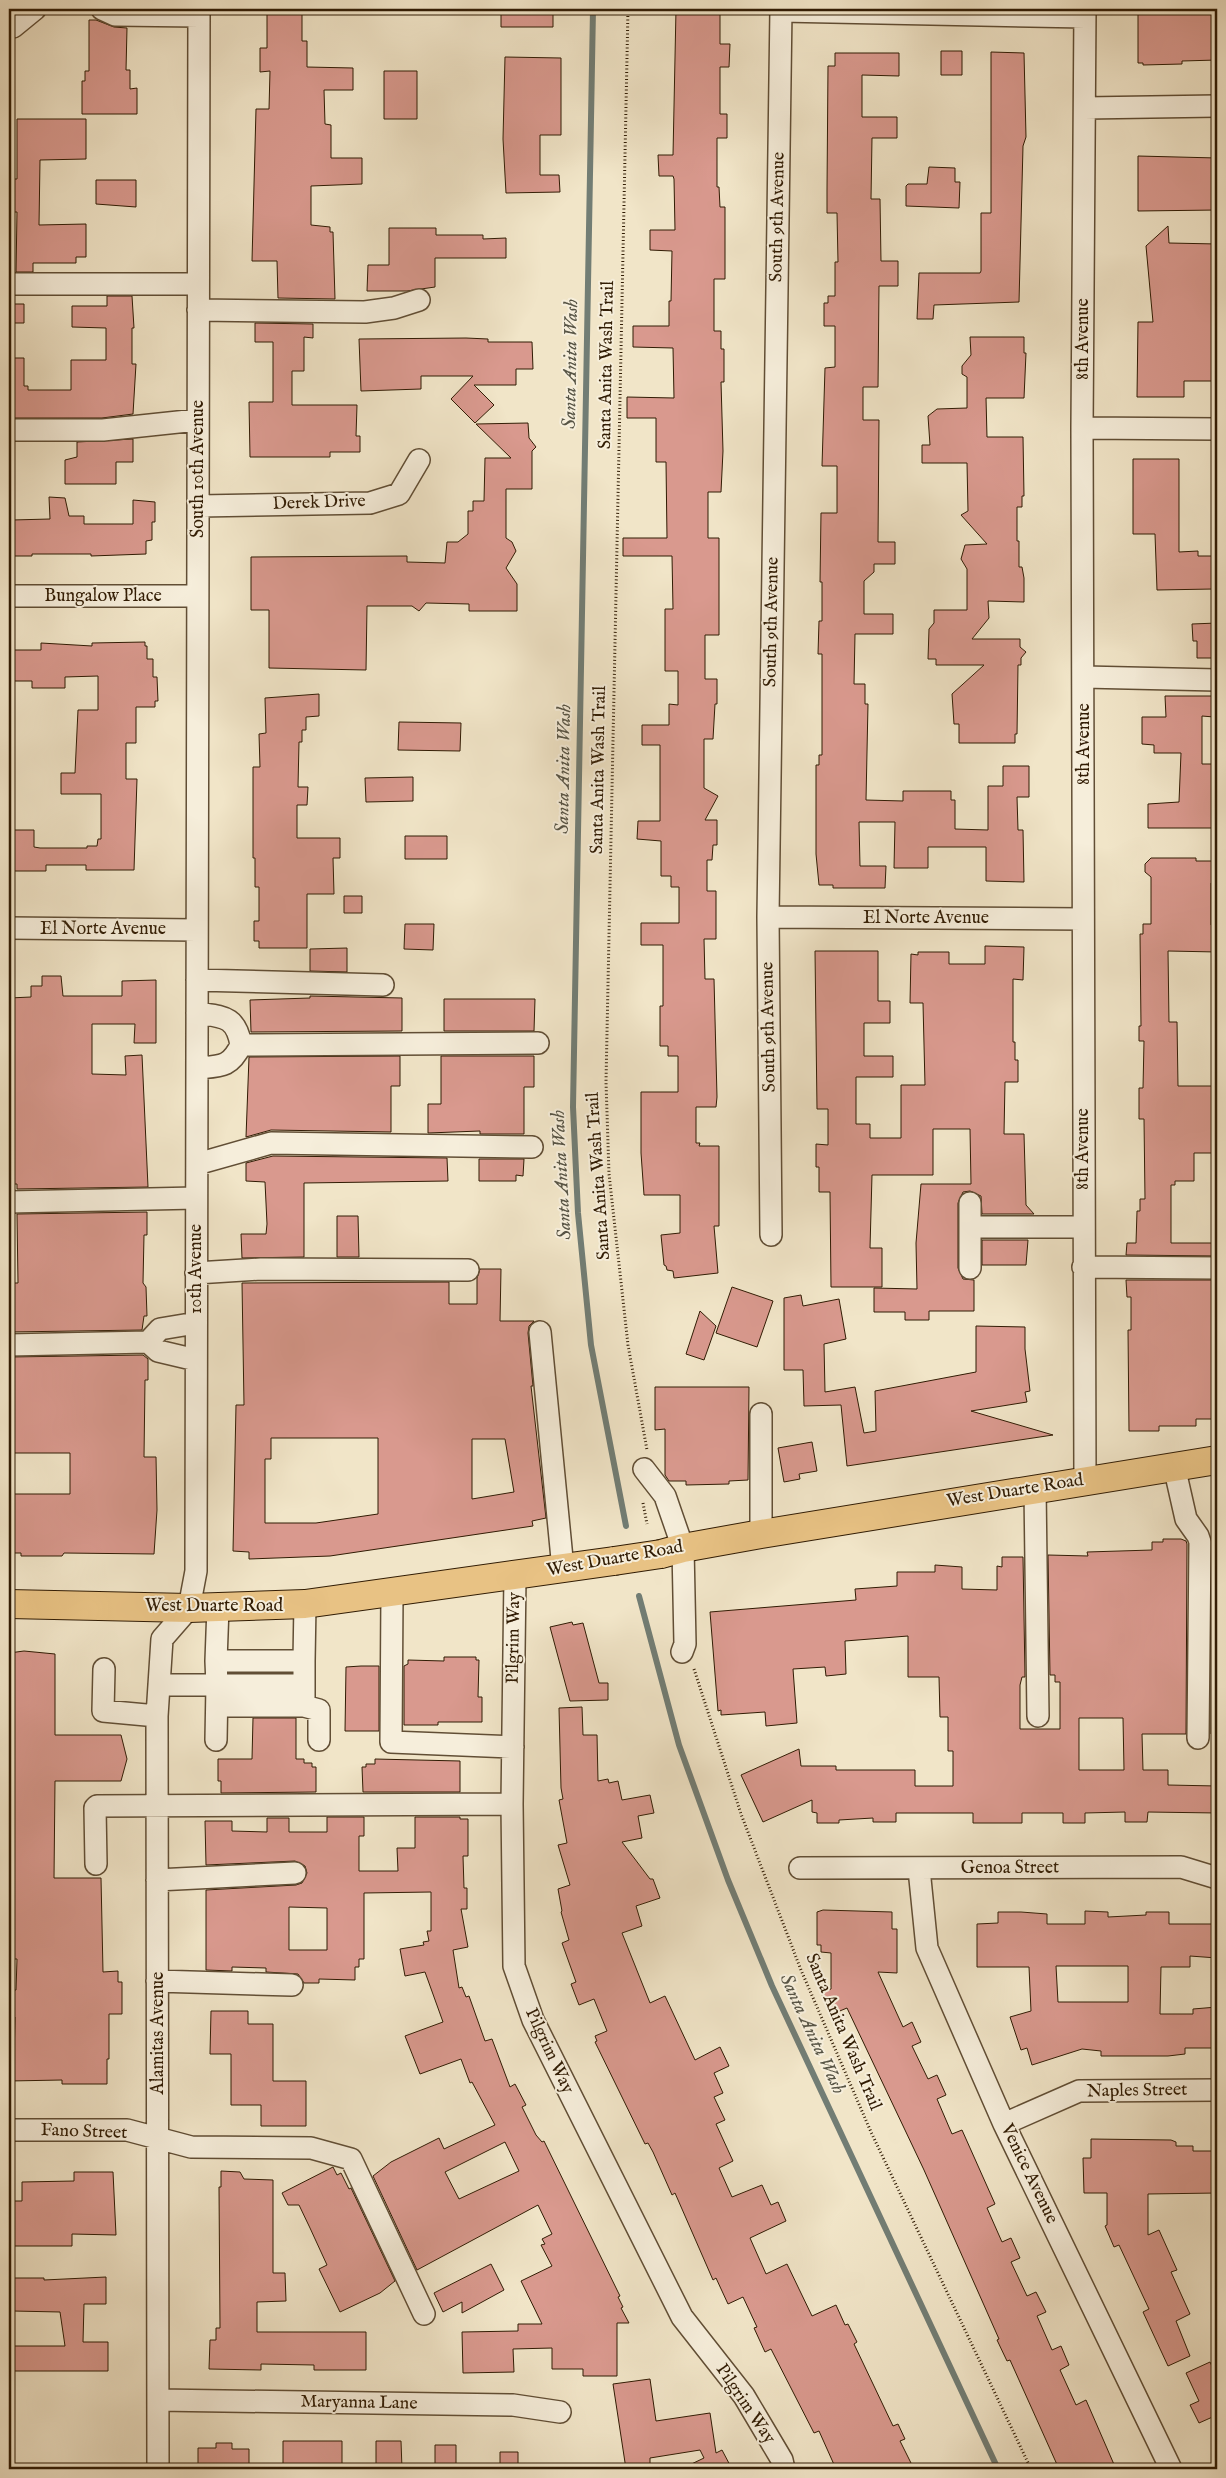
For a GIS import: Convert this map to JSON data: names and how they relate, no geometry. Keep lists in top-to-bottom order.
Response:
{
  "streets": {
    "main road": ["West Duarte Road"],
    "street": [
      "South 9th Avenue",
      "8th Avenue",
      "South 10th Avenue",
      "Derek Drive",
      "Bungalow Place",
      "El Norte Avenue",
      "10th Avenue",
      "Pilgrim Way",
      "Genoa Street",
      "Alamitas Avenue",
      "Naples Street",
      "Fano Street",
      "Venice Avenue",
      "Maryanna Lane"
    ],
    "path": ["Santa Anita Wash Trail"]
  },
  "crossings": [
    ["South 9th Avenue", "El Norte Avenue"],
    ["8th Avenue", "El Norte Avenue"],
    ["8th Avenue", "West Duarte Road"],
    ["South 10th Avenue", "Derek Drive"],
    ["South 10th Avenue", "Bungalow Place"],
    ["South 10th Avenue", "El Norte Avenue"],
    ["South 10th Avenue", "10th Avenue"],
    ["El Norte Avenue", "10th Avenue"],
    ["10th Avenue", "West Duarte Road"],
    ["10th Avenue", "Alamitas Avenue"],
    ["West Duarte Road", "Pilgrim Way"],
    ["West Duarte Road", "Alamitas Avenue"],
    ["Genoa Street", "Venice Avenue"],
    ["Alamitas Avenue", "Fano Street"],
    ["Alamitas Avenue", "Maryanna Lane"],
    ["Naples Street", "Venice Avenue"]
  ],
  "water": ["Santa Anita Wash"]
}
